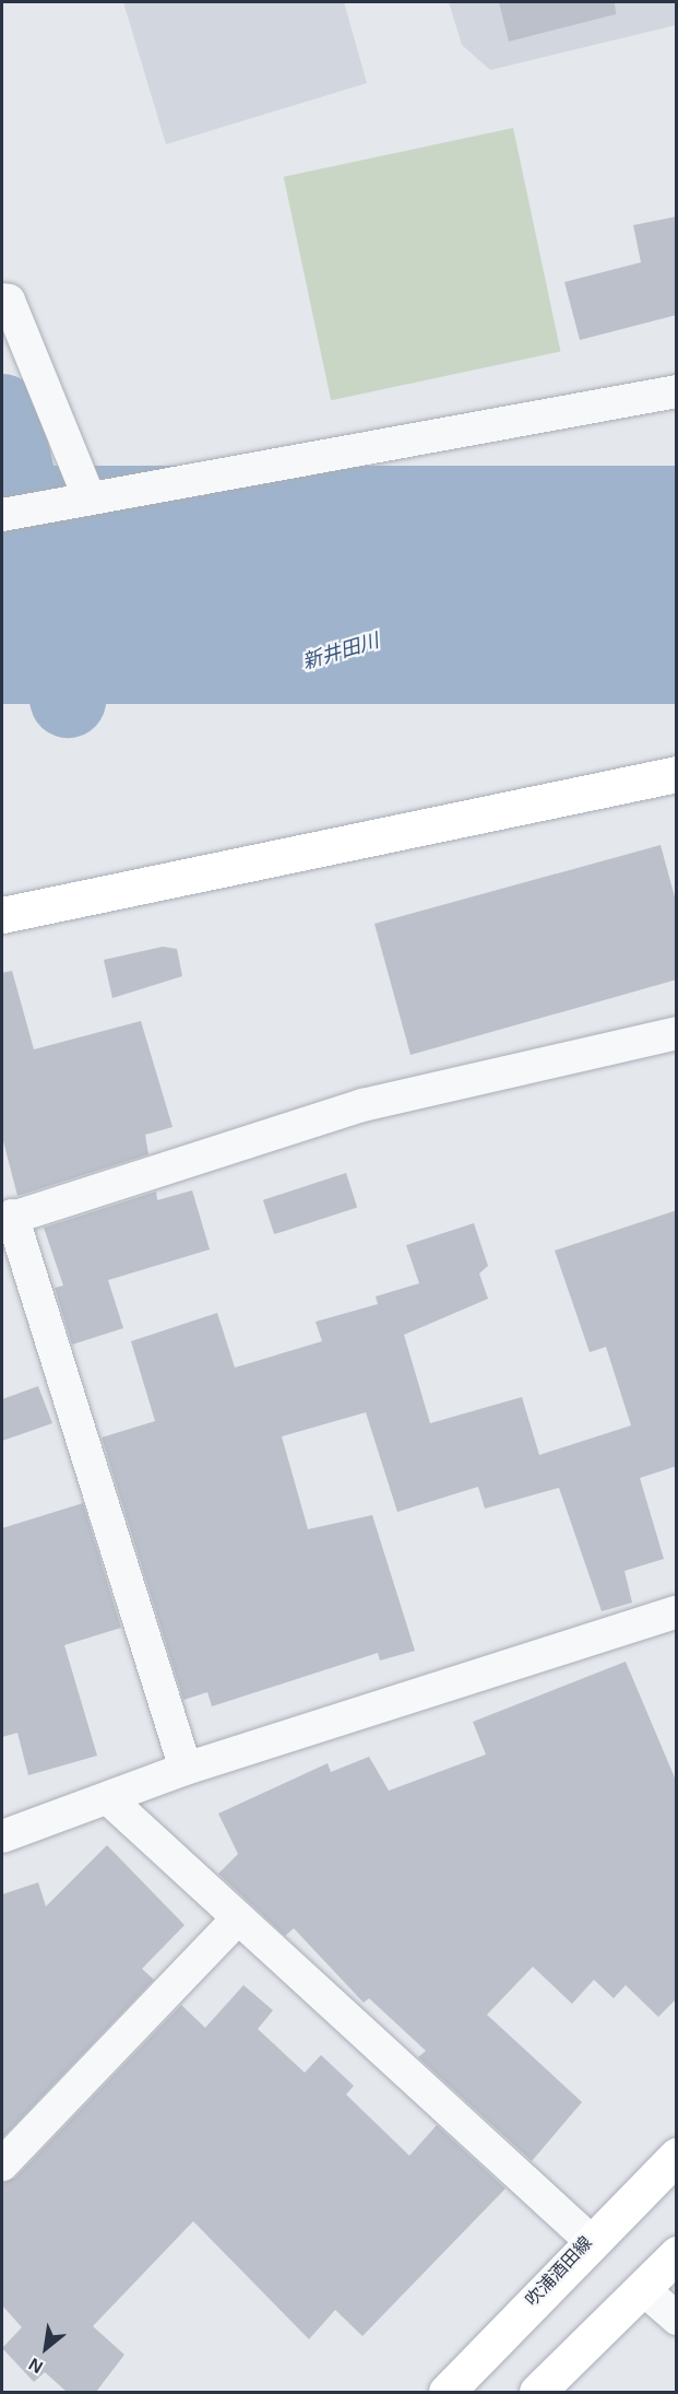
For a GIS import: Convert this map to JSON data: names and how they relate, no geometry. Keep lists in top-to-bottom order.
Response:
{
  "streets": {
    "street": ["吹浦酒田線"]
  },
  "water": ["新井田川"],
  "north": "bottom left"
}
